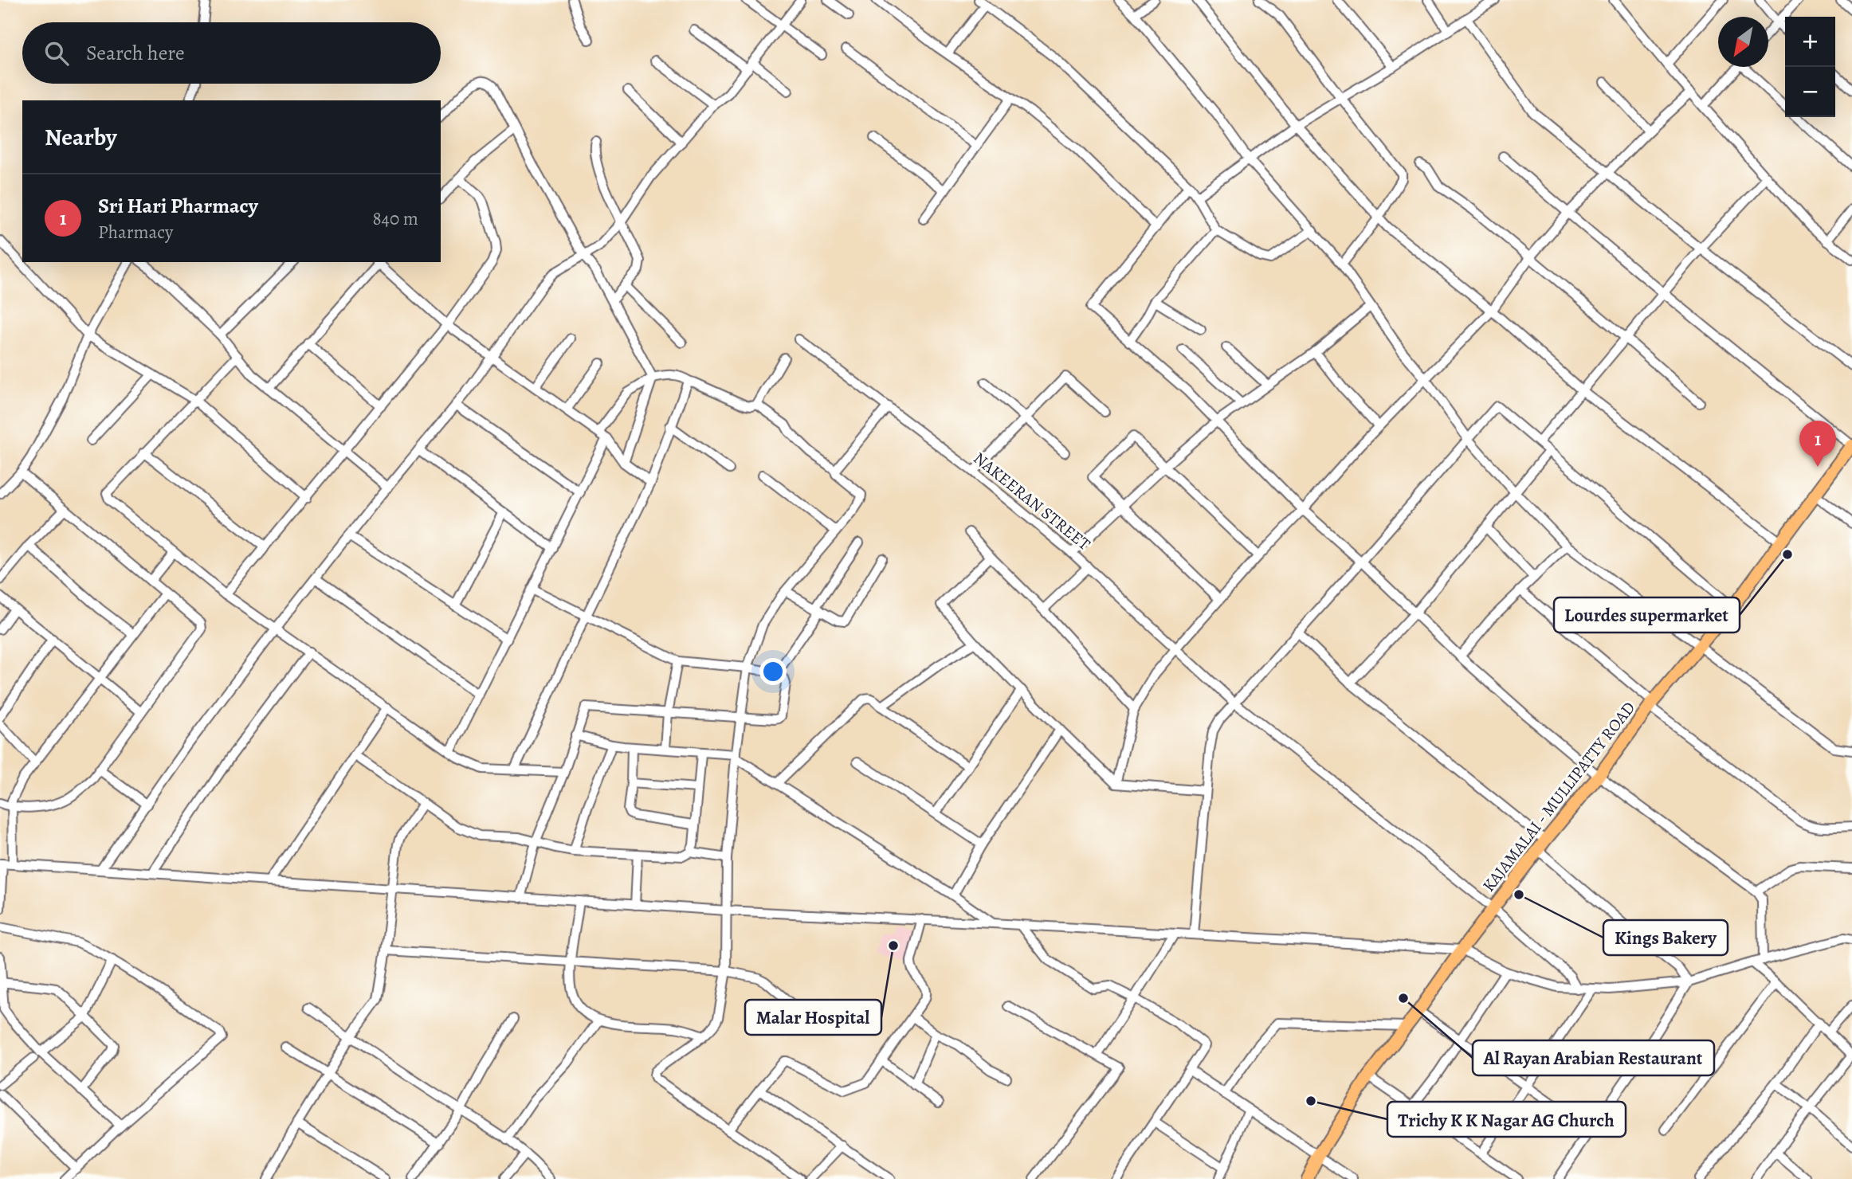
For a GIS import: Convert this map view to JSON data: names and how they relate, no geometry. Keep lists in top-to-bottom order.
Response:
{
  "streets": {
    "main road": ["KAJAMALAI - MULLIPATTY ROAD"],
    "street": ["NAKEERAN STREET"]
  },
  "crossings": [
    ["NAKEERAN STREET", "KAJAMALAI - MULLIPATTY ROAD"]
  ],
  "places": [
    "Lourdes supermarket",
    "Kings Bakery",
    "Malar Hospital",
    "Al Rayan Arabian Restaurant",
    "Trichy K K Nagar AG Church"
  ],
  "north": "bottom left",
  "page": {
    "map_buttons": ["+", "−"],
    "search": "Search here",
    "heading": "Nearby",
    "list": [
      {
        "mark": "1",
        "name": "Sri Hari Pharmacy",
        "note": "Pharmacy",
        "value": "840 m"
      }
    ],
    "pins": "1"
  }
}
